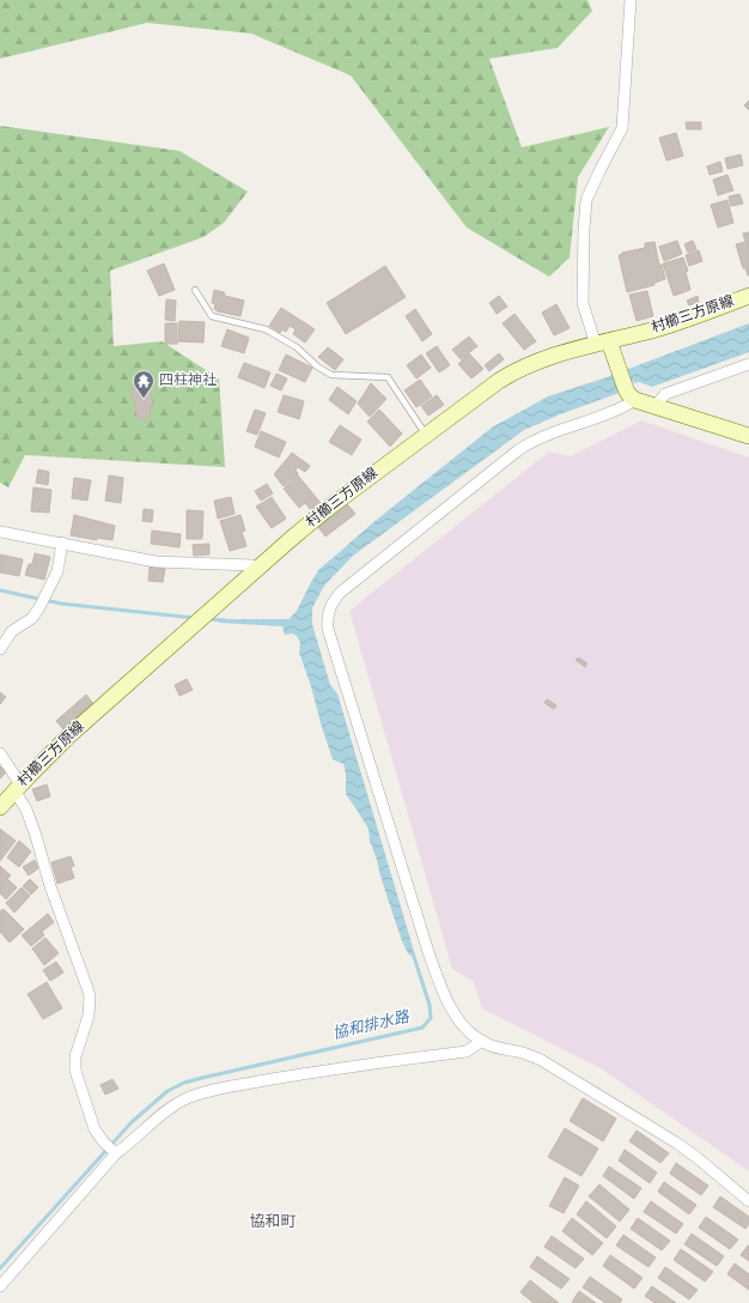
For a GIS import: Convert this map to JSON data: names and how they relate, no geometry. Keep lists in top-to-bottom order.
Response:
{
  "streets": {
    "main road": ["村櫛三方原線"]
  },
  "districts": ["協和町"],
  "water": ["協和排水路"],
  "places": {
    "temple": ["四柱神社"]
  }
}
